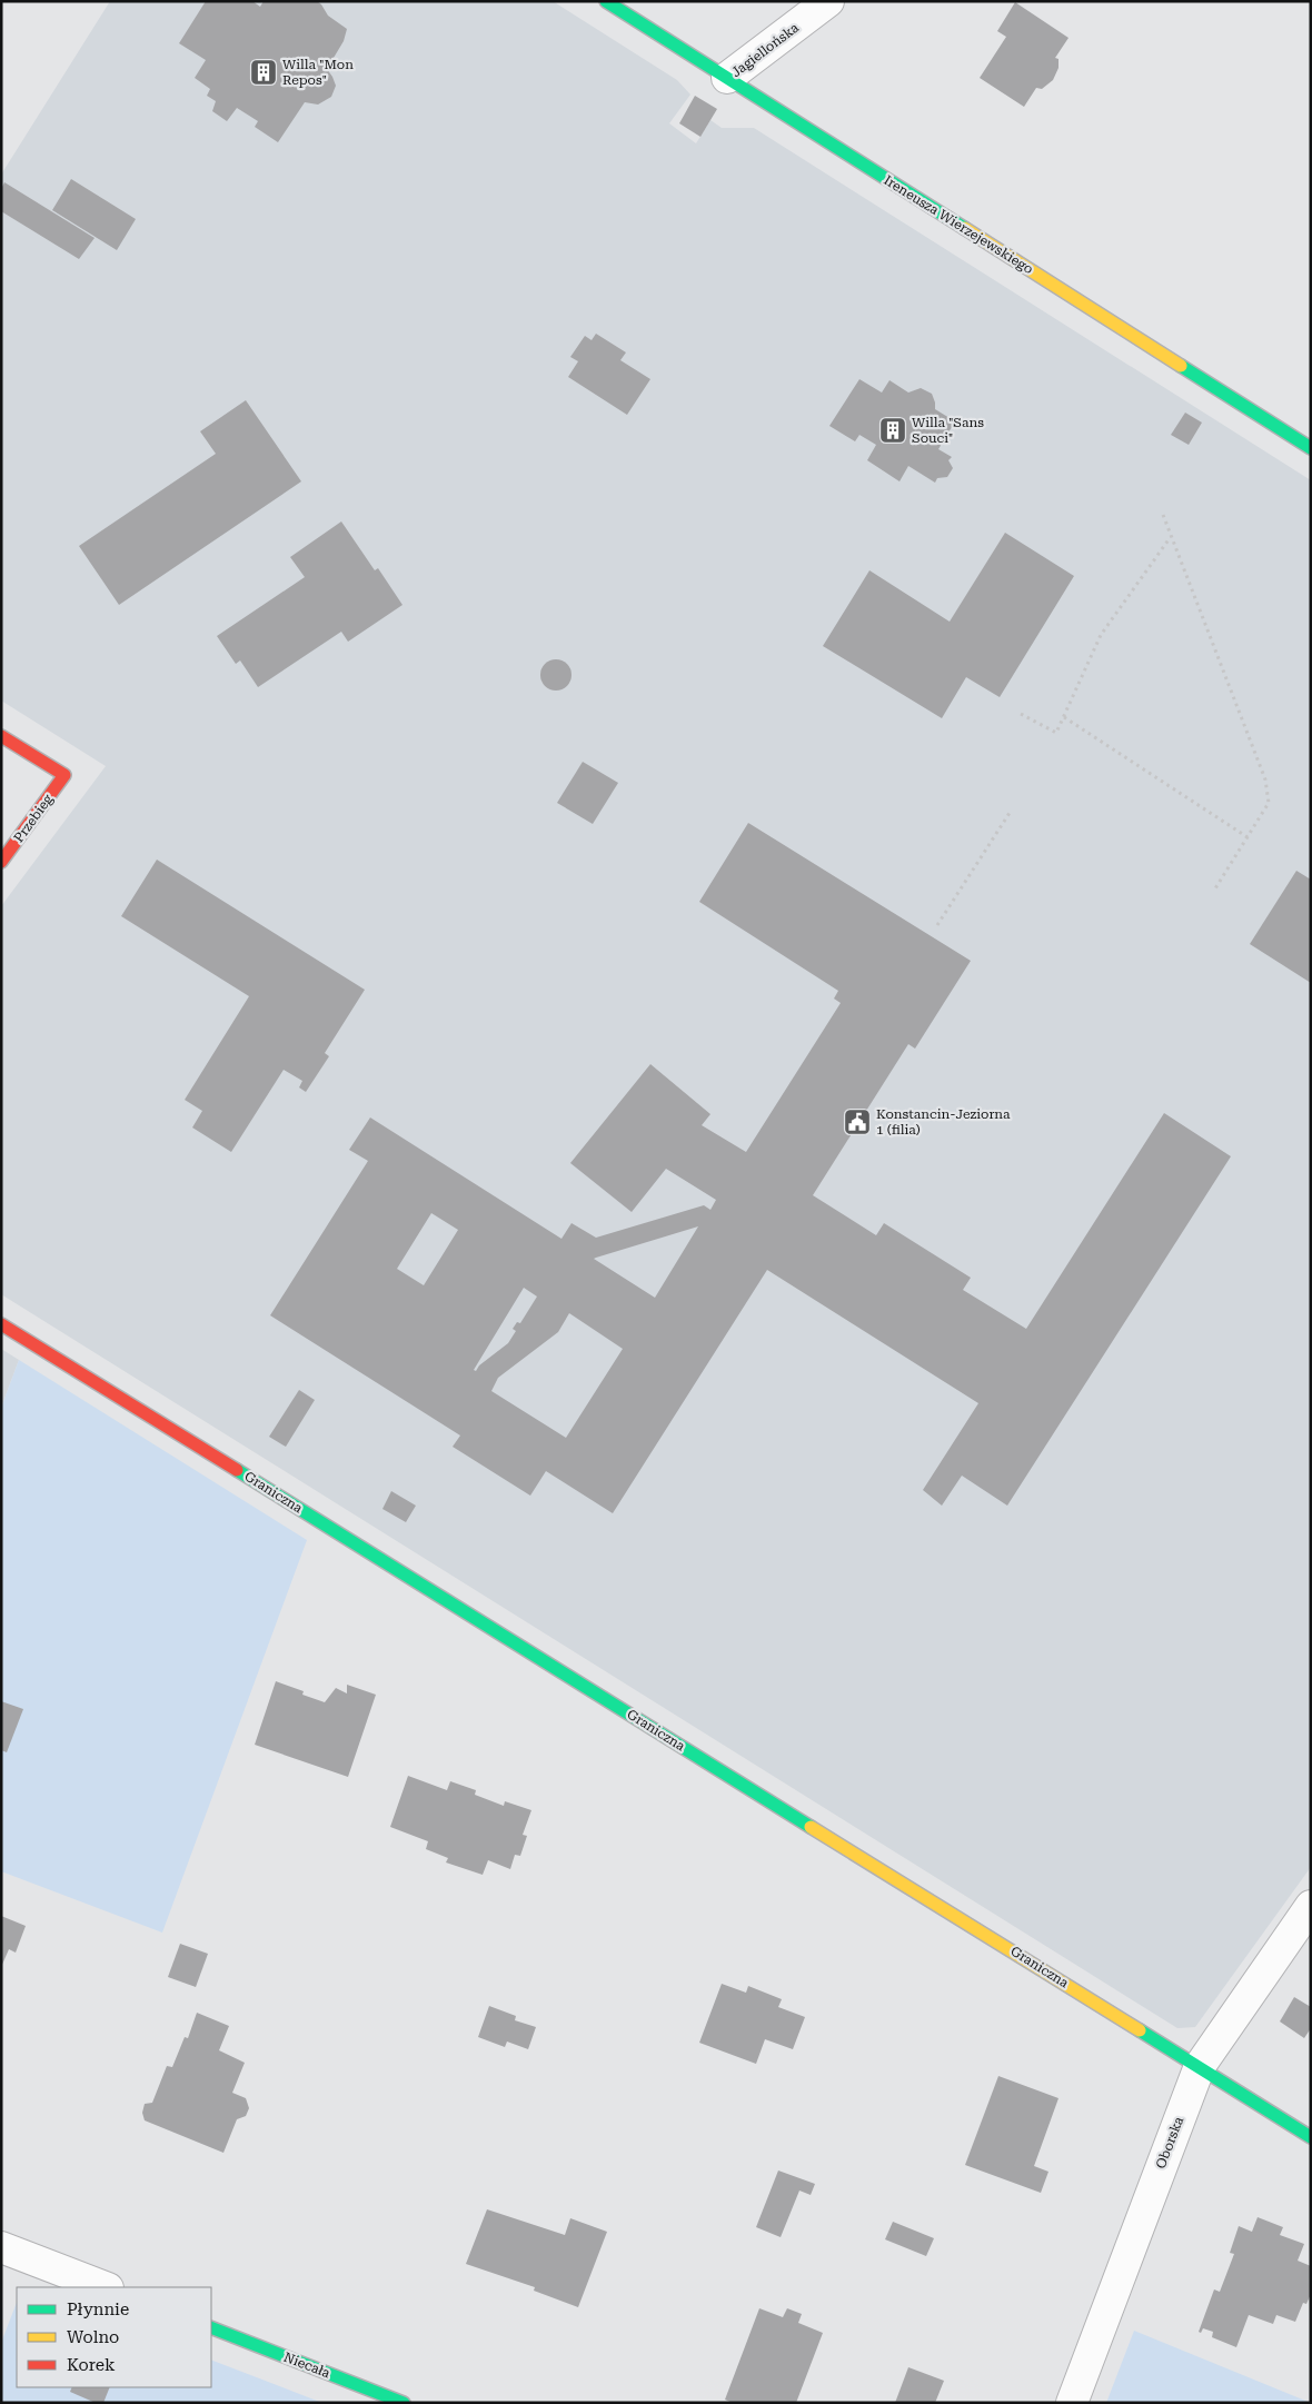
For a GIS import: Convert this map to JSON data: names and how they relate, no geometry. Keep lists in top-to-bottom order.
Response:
{
  "streets": {
    "street": [
      "Jagiellońska",
      "Ireneusza Wierzejewskiego",
      "Przebieg",
      "Graniczna",
      "Oborska",
      "Niecała"
    ]
  },
  "crossings": [
    ["Jagiellońska", "Ireneusza Wierzejewskiego"],
    ["Graniczna", "Oborska"]
  ],
  "places": {
    "building": ["Willa \"Mon Repos\"", "Willa \"Sans Souci\""],
    "public building": ["Konstancin-Jeziorna 1 (filia)"]
  },
  "legend": ["Płynnie", "Wolno", "Korek"]
}
